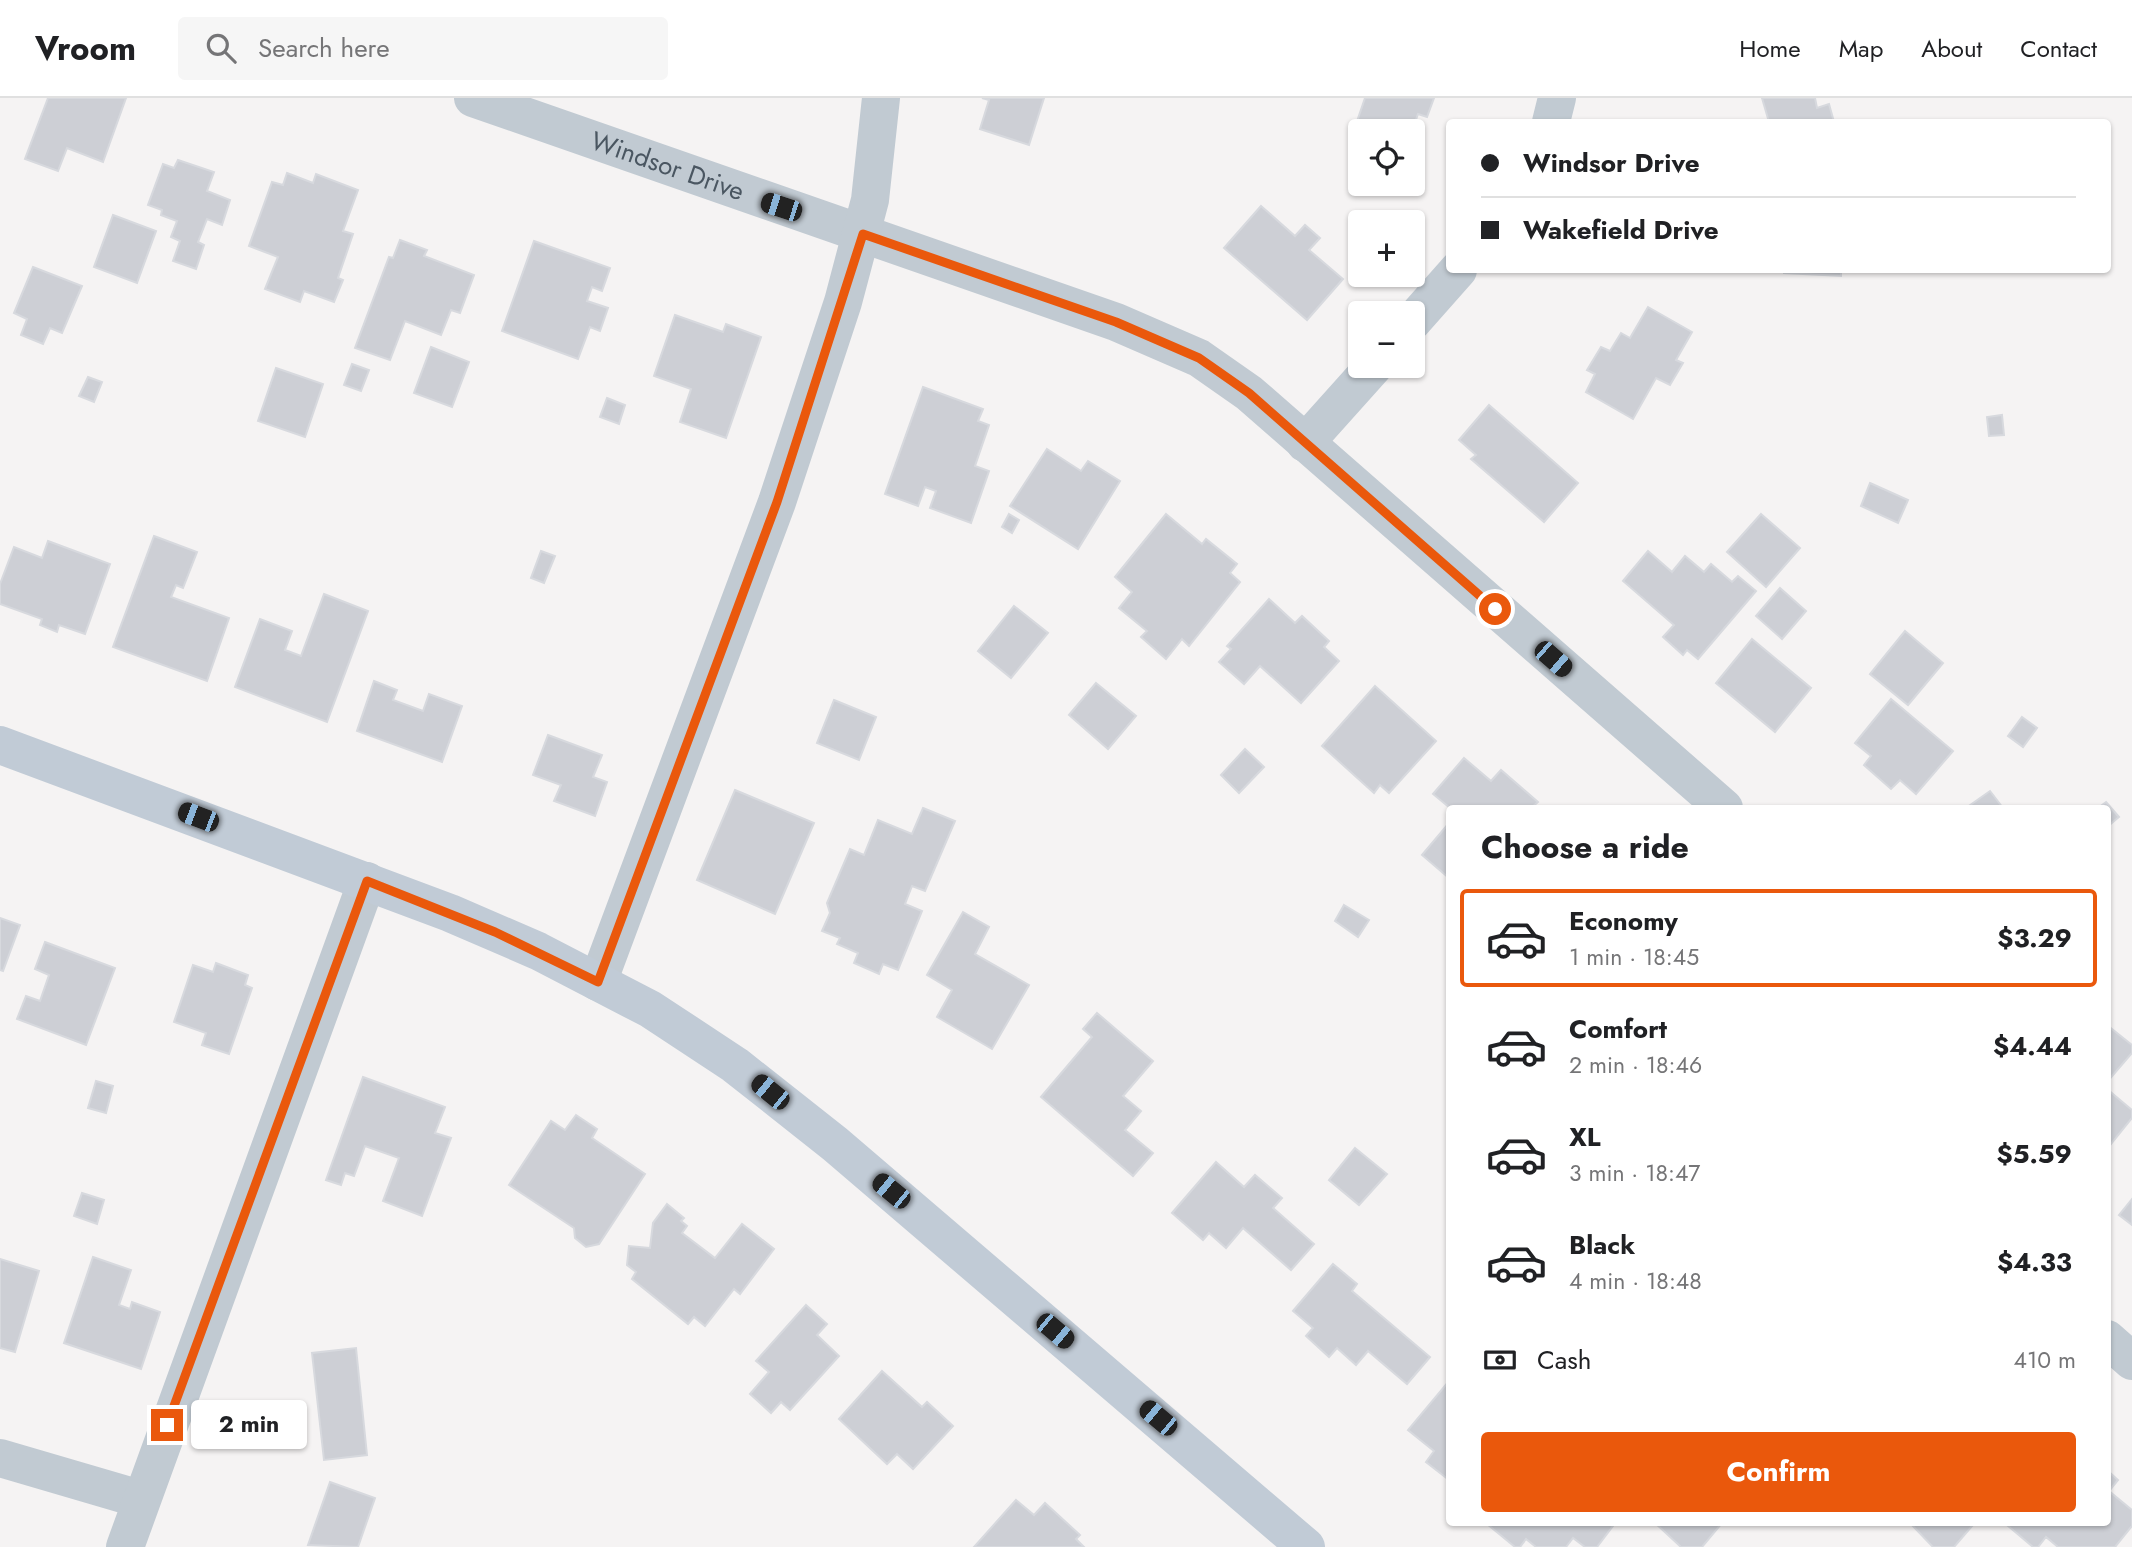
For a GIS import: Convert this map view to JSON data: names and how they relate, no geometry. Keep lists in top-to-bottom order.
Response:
{
  "streets": {
    "street": ["Windsor Drive"]
  },
  "page": {
    "header": "Vroom",
    "search": "Search here",
    "nav": [
      "Home",
      "Map",
      "About",
      "Contact"
    ],
    "map_buttons": ["+", "−"],
    "banner": ["Windsor Drive", "Wakefield Drive"],
    "heading": "Choose a ride",
    "list": [
      {
        "name": "Economy",
        "note": "1 min · 18:45",
        "value": "$3.29"
      },
      {
        "name": "Comfort",
        "note": "2 min · 18:46",
        "value": "$4.44"
      },
      {
        "name": "XL",
        "note": "3 min · 18:47",
        "value": "$5.59"
      },
      {
        "name": "Black",
        "note": "4 min · 18:48",
        "value": "$4.33"
      }
    ],
    "pay": ["Cash", "410 m"],
    "bubble": "2 min",
    "buttons": "Confirm"
  }
}
